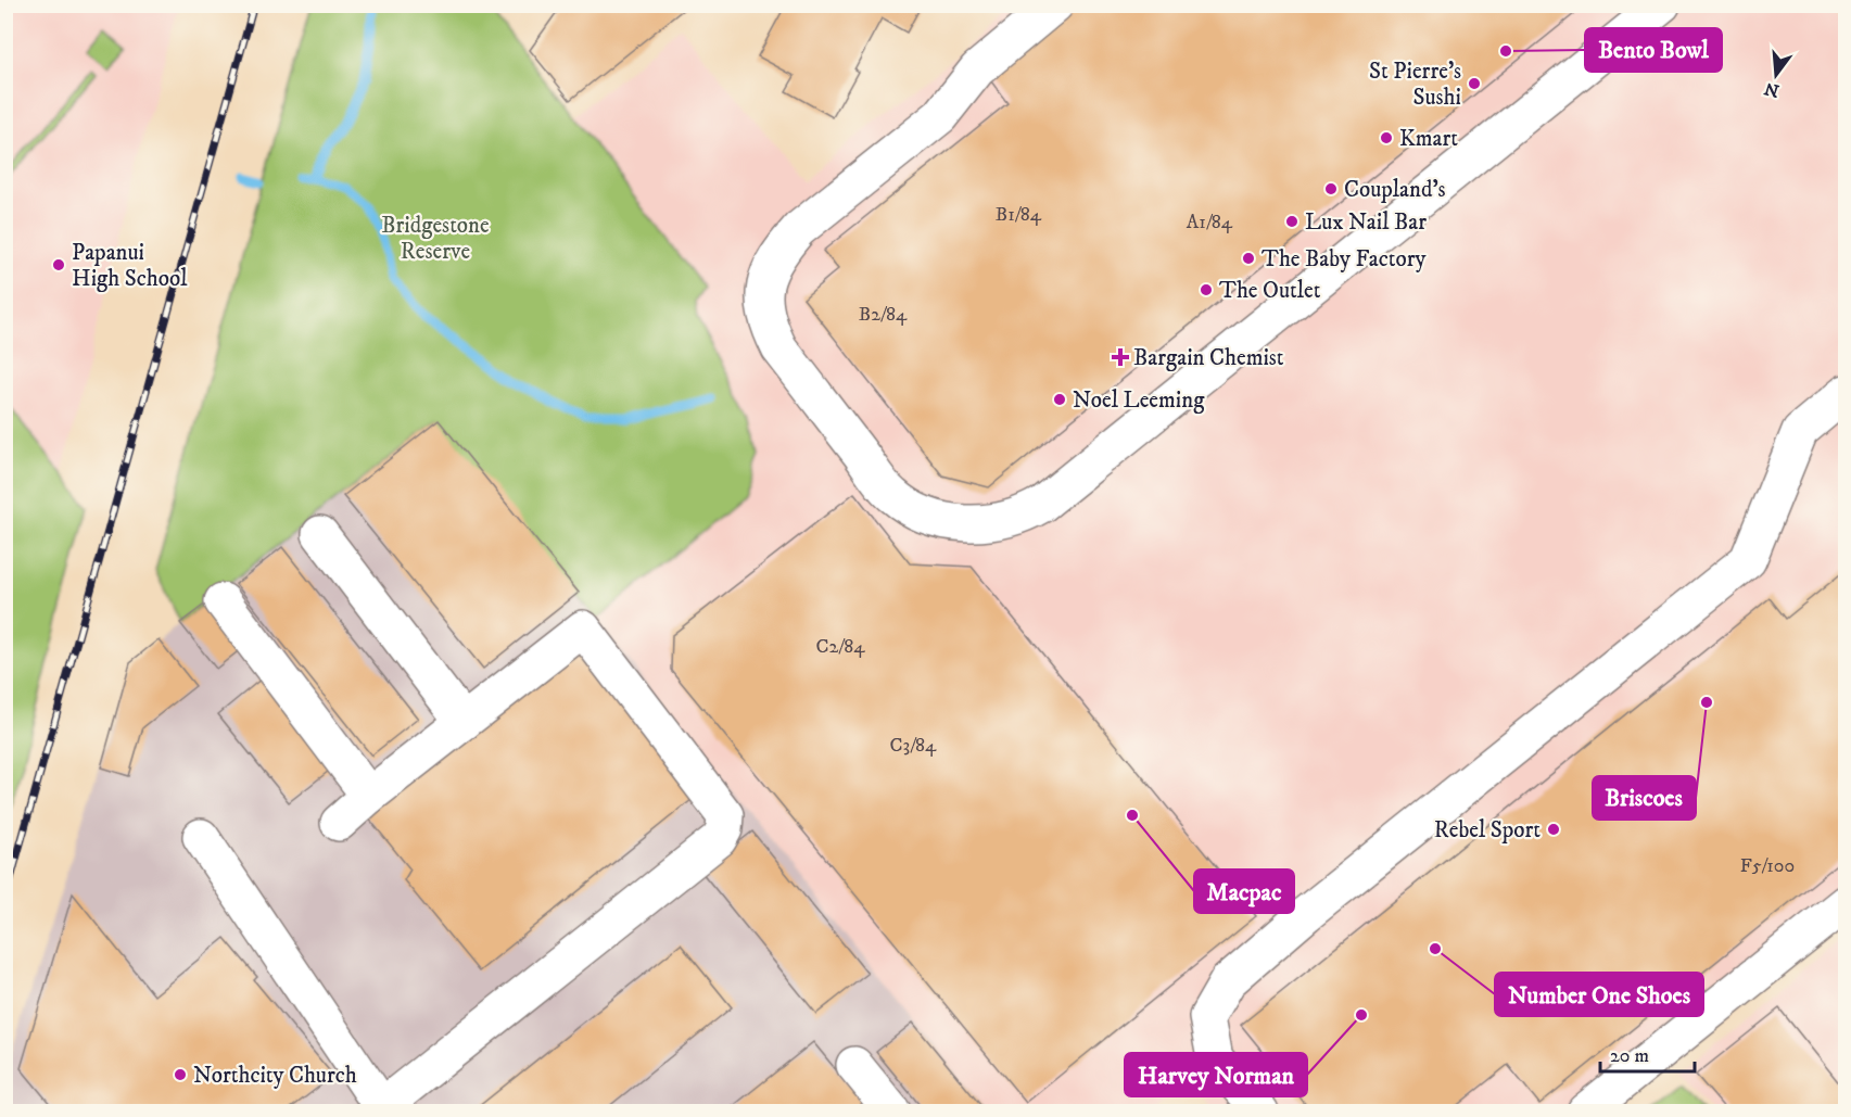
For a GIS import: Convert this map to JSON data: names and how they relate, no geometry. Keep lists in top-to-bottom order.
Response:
{
  "parks": ["Bridgestone Reserve"],
  "places": {
    "other": [
      "Bento Bowl",
      "St Pierre's Sushi",
      "Kmart",
      "Coupland's",
      "Lux Nail Bar",
      "The Baby Factory",
      "Papanui High School",
      "The Outlet",
      "Noel Leeming",
      "Briscoes",
      "Macpac",
      "Rebel Sport",
      "Number One Shoes",
      "Harvey Norman",
      "Northcity Church"
    ],
    "health": ["Bargain Chemist"]
  },
  "house_numbers": [
    "B1/84",
    "A1/84",
    "B2/84",
    "C2/84",
    "C3/84",
    "F5/100"
  ],
  "scale_bar": "20 m",
  "north": "bottom"
}
